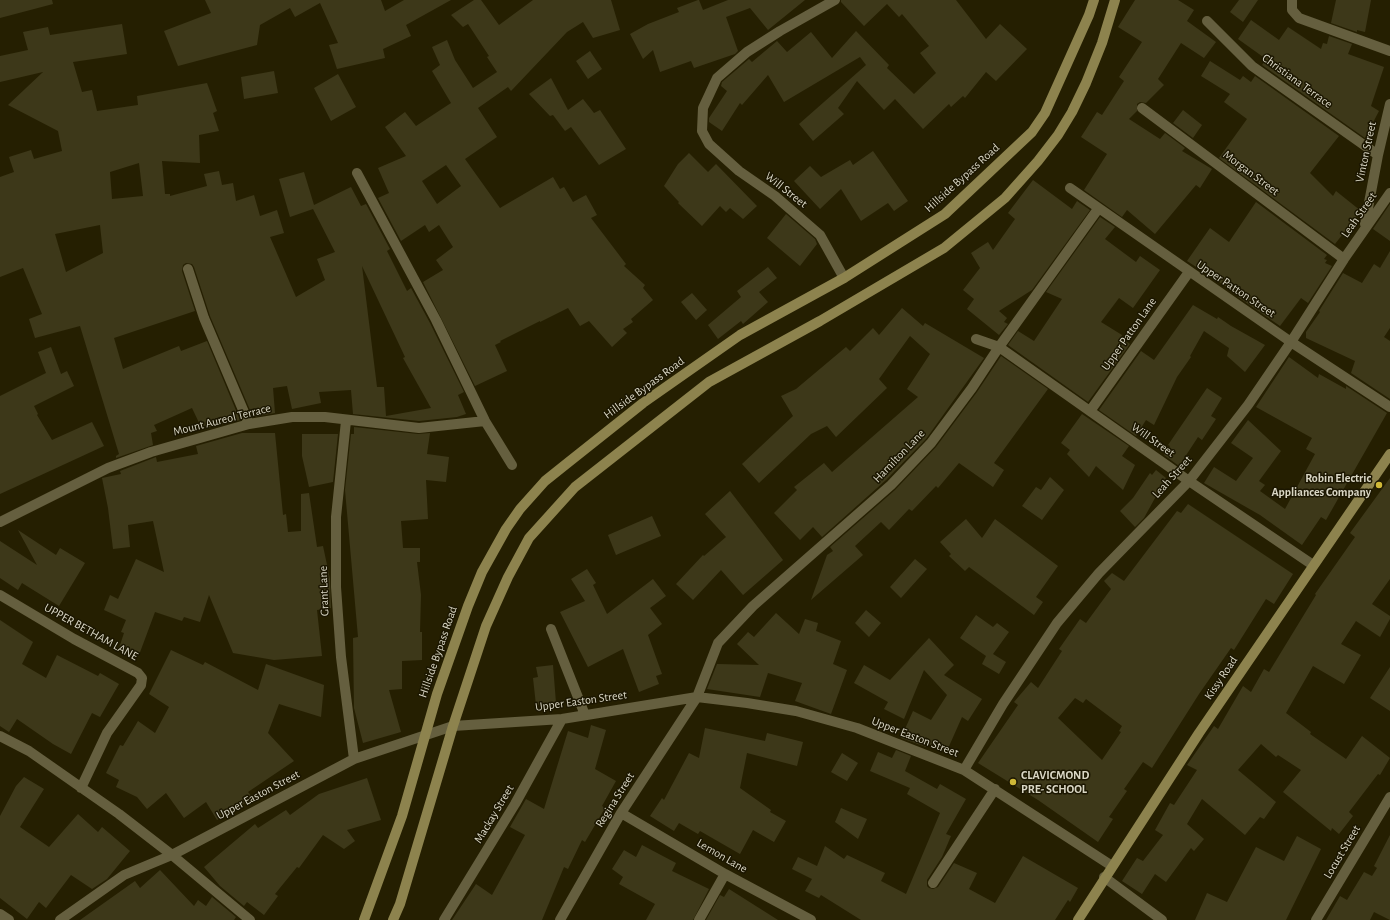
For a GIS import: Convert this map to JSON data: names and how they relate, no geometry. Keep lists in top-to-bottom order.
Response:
{
  "streets": {
    "street": [
      "Christiana Terrace",
      "Vinton Street",
      "Morgan Street",
      "Hillside Bypass Road",
      "Will Street",
      "Leah Street",
      "Upper Patton Street",
      "Upper Patton Lane",
      "Mount Aureol Terrace",
      "Hamilton Lane",
      "Grant Lane",
      "UPPER BETHAM LANE",
      "Kissy Road",
      "Upper Easton Street",
      "Regina Street",
      "Mackay Street",
      "Locust Street",
      "Lemon Lane"
    ]
  },
  "crossings": [
    ["Christiana Terrace", "Vinton Street"],
    ["Vinton Street", "Leah Street"],
    ["Morgan Street", "Leah Street"],
    ["Hillside Bypass Road", "Will Street"],
    ["Hillside Bypass Road", "Upper Easton Street"],
    ["Will Street", "Leah Street"],
    ["Will Street", "Upper Patton Lane"],
    ["Will Street", "Hamilton Lane"],
    ["Will Street", "Kissy Road"],
    ["Leah Street", "Upper Patton Street"],
    ["Leah Street", "Upper Easton Street"],
    ["Upper Patton Street", "Upper Patton Lane"],
    ["Upper Patton Street", "Hamilton Lane"],
    ["Mount Aureol Terrace", "Grant Lane"],
    ["Hamilton Lane", "Upper Easton Street"],
    ["Hamilton Lane", "Regina Street"],
    ["Grant Lane", "Upper Easton Street"],
    ["Kissy Road", "Upper Easton Street"],
    ["Upper Easton Street", "Regina Street"],
    ["Upper Easton Street", "Mackay Street"],
    ["Regina Street", "Lemon Lane"]
  ],
  "places": ["Robin Electric Appliances Company", "CLAVICMOND PRE- SCHOOL"]
}
